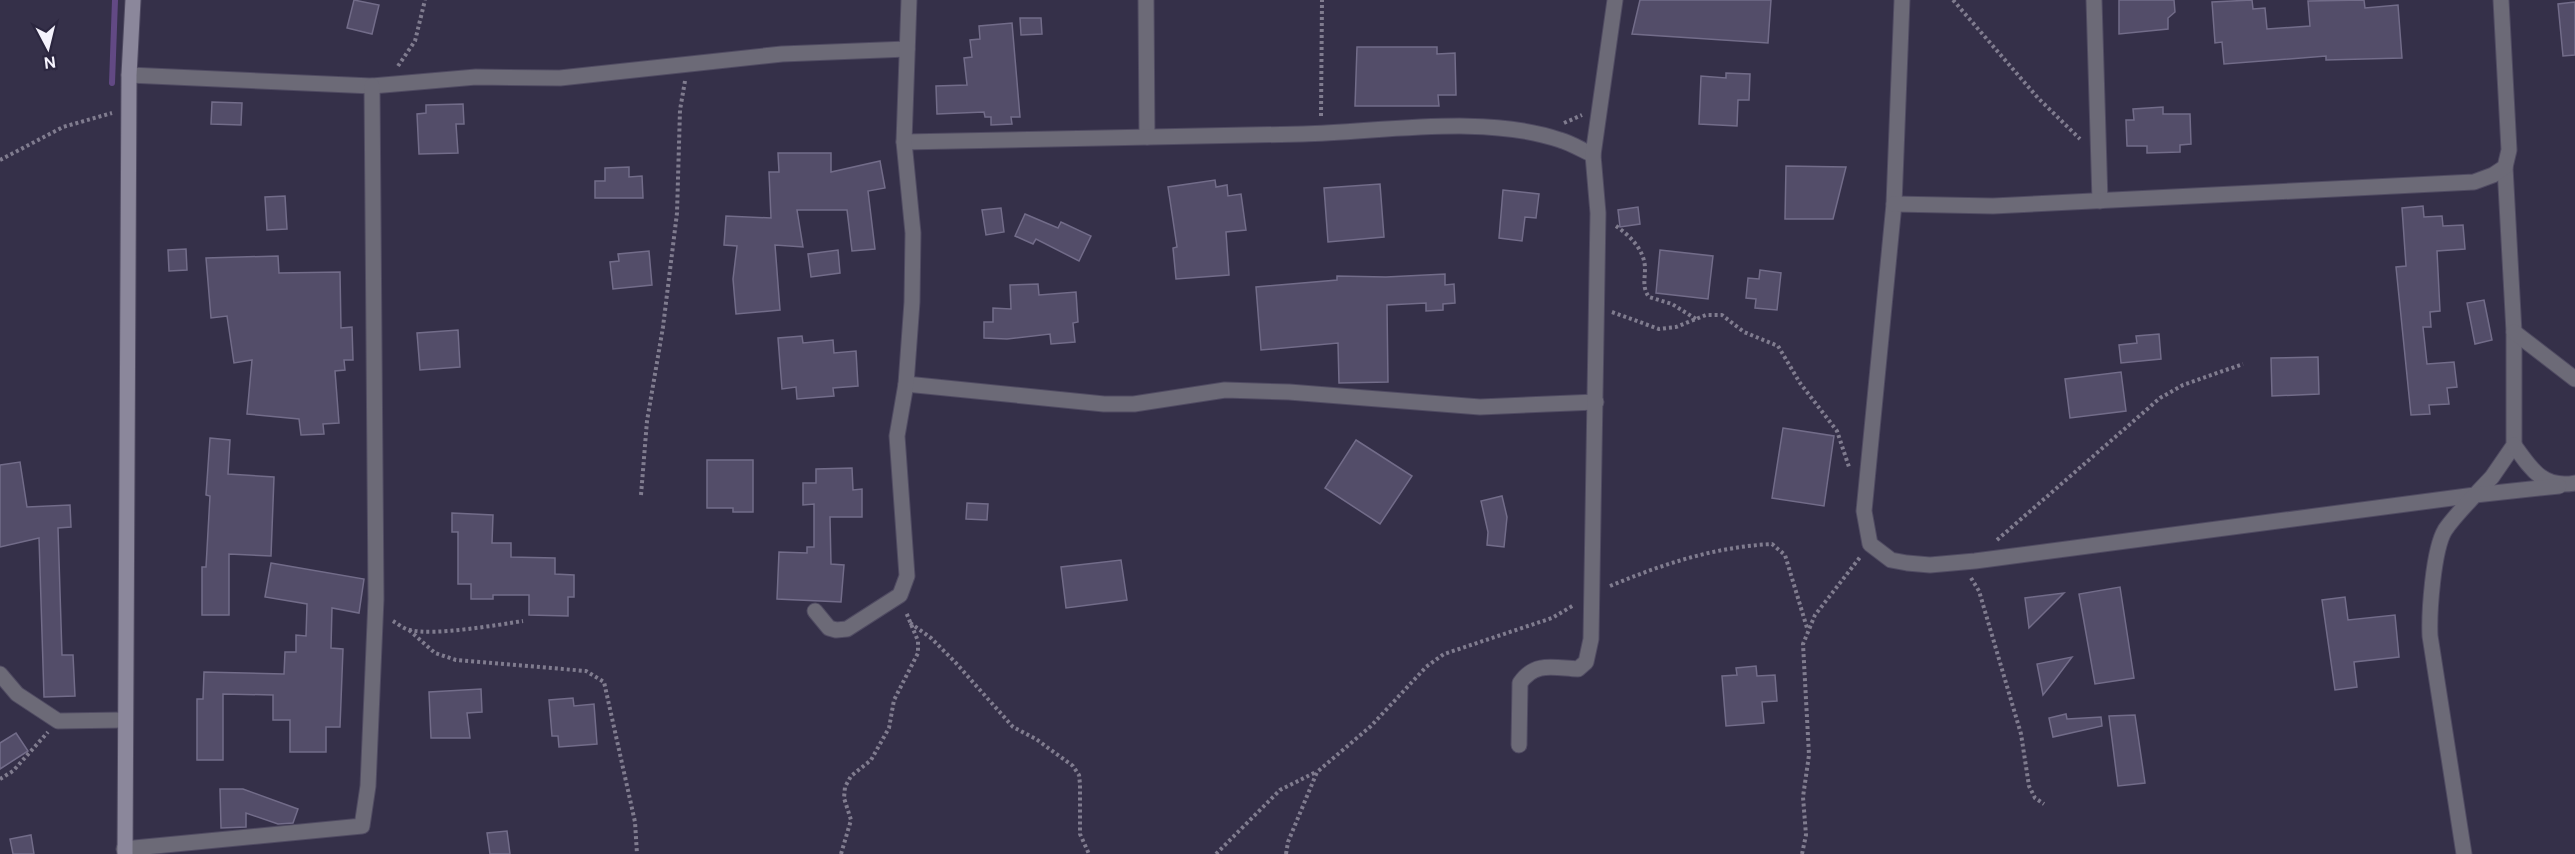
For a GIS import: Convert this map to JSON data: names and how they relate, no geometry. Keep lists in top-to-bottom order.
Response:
{
  "north": "bottom"
}
